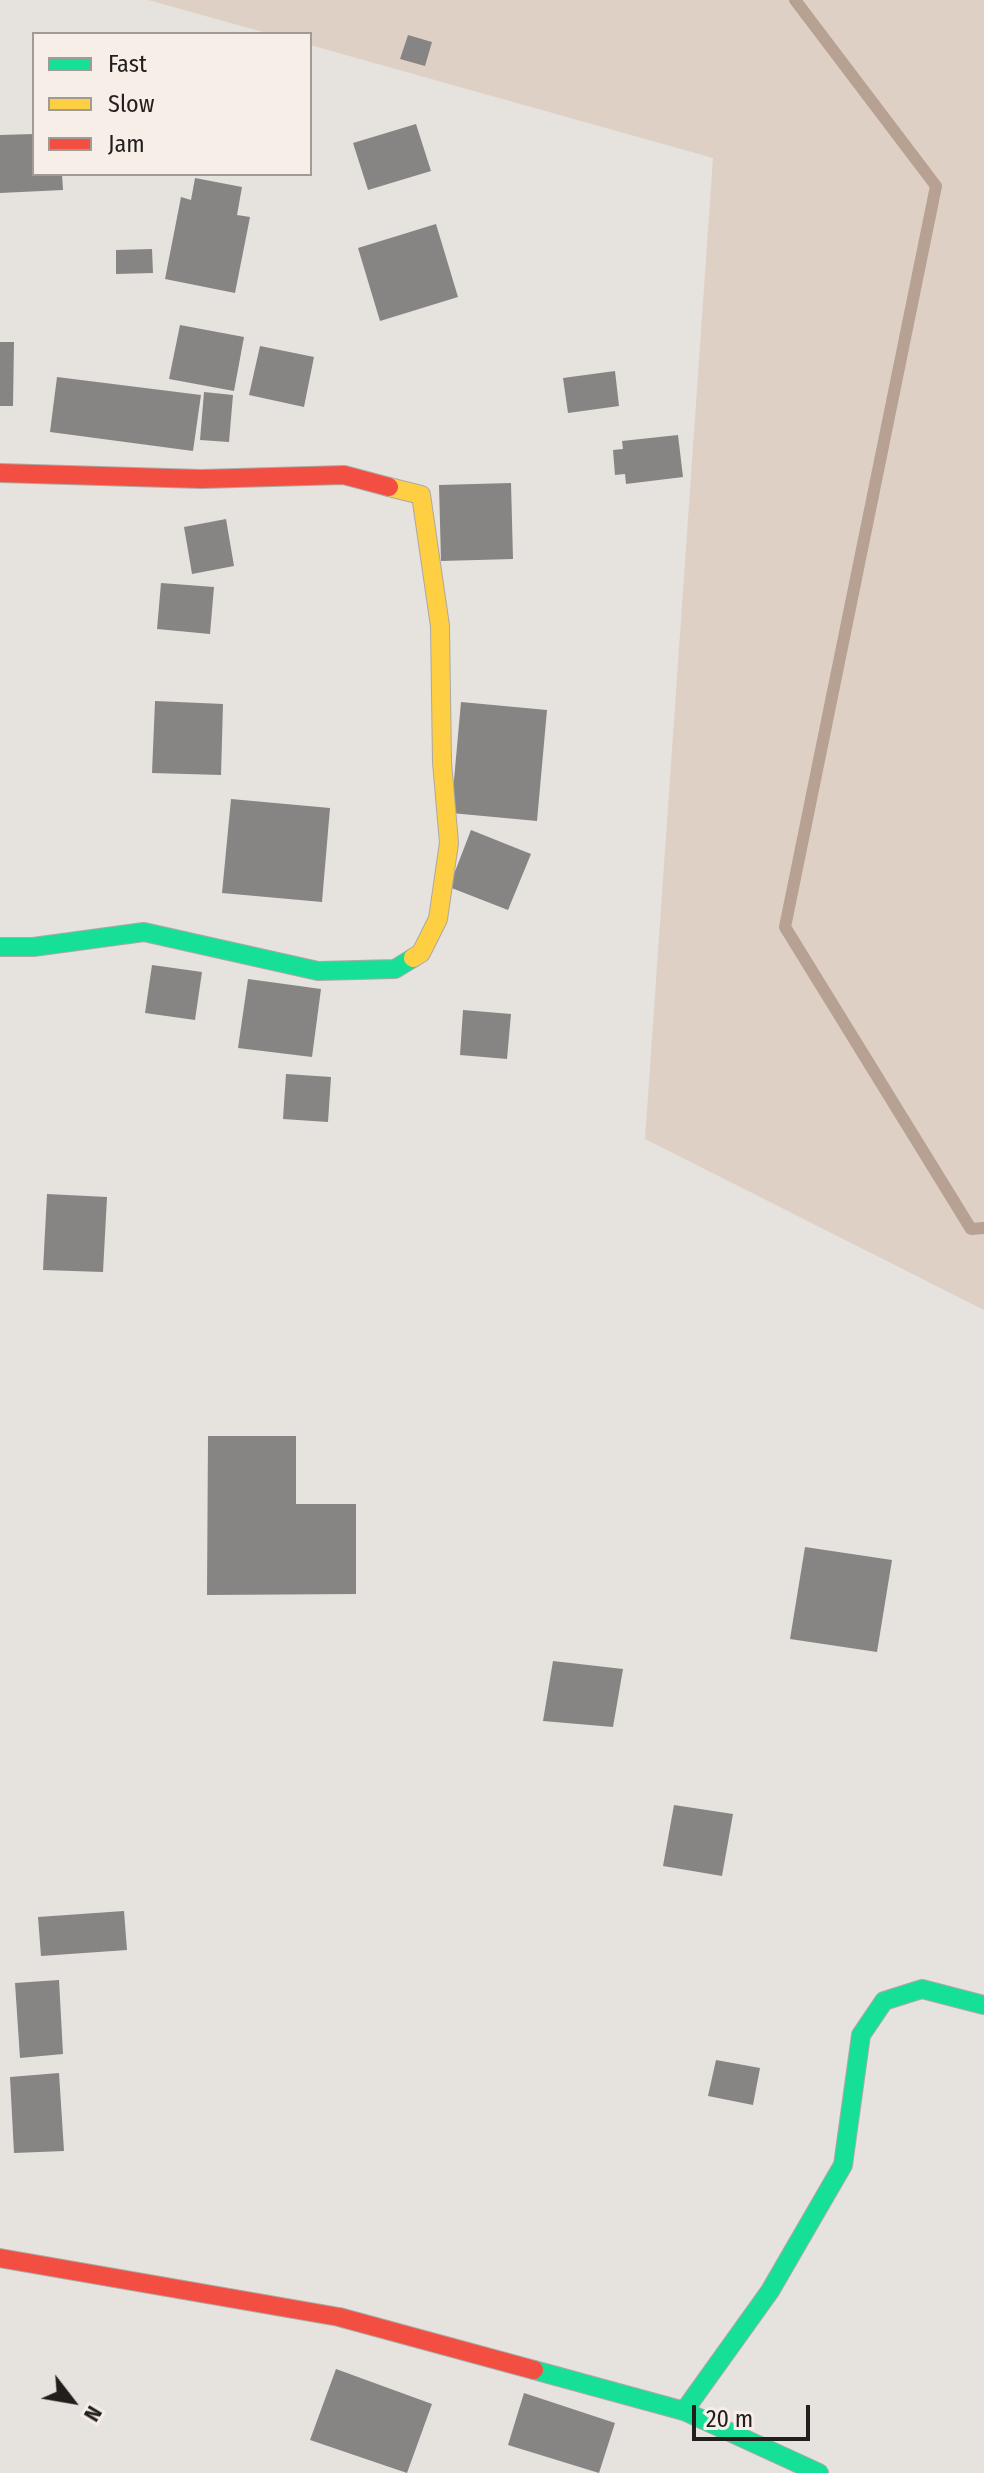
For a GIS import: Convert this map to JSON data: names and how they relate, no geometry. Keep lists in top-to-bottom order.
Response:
{
  "legend": ["Fast", "Slow", "Jam"],
  "scale_bar": "20 m",
  "north": "bottom right"
}
